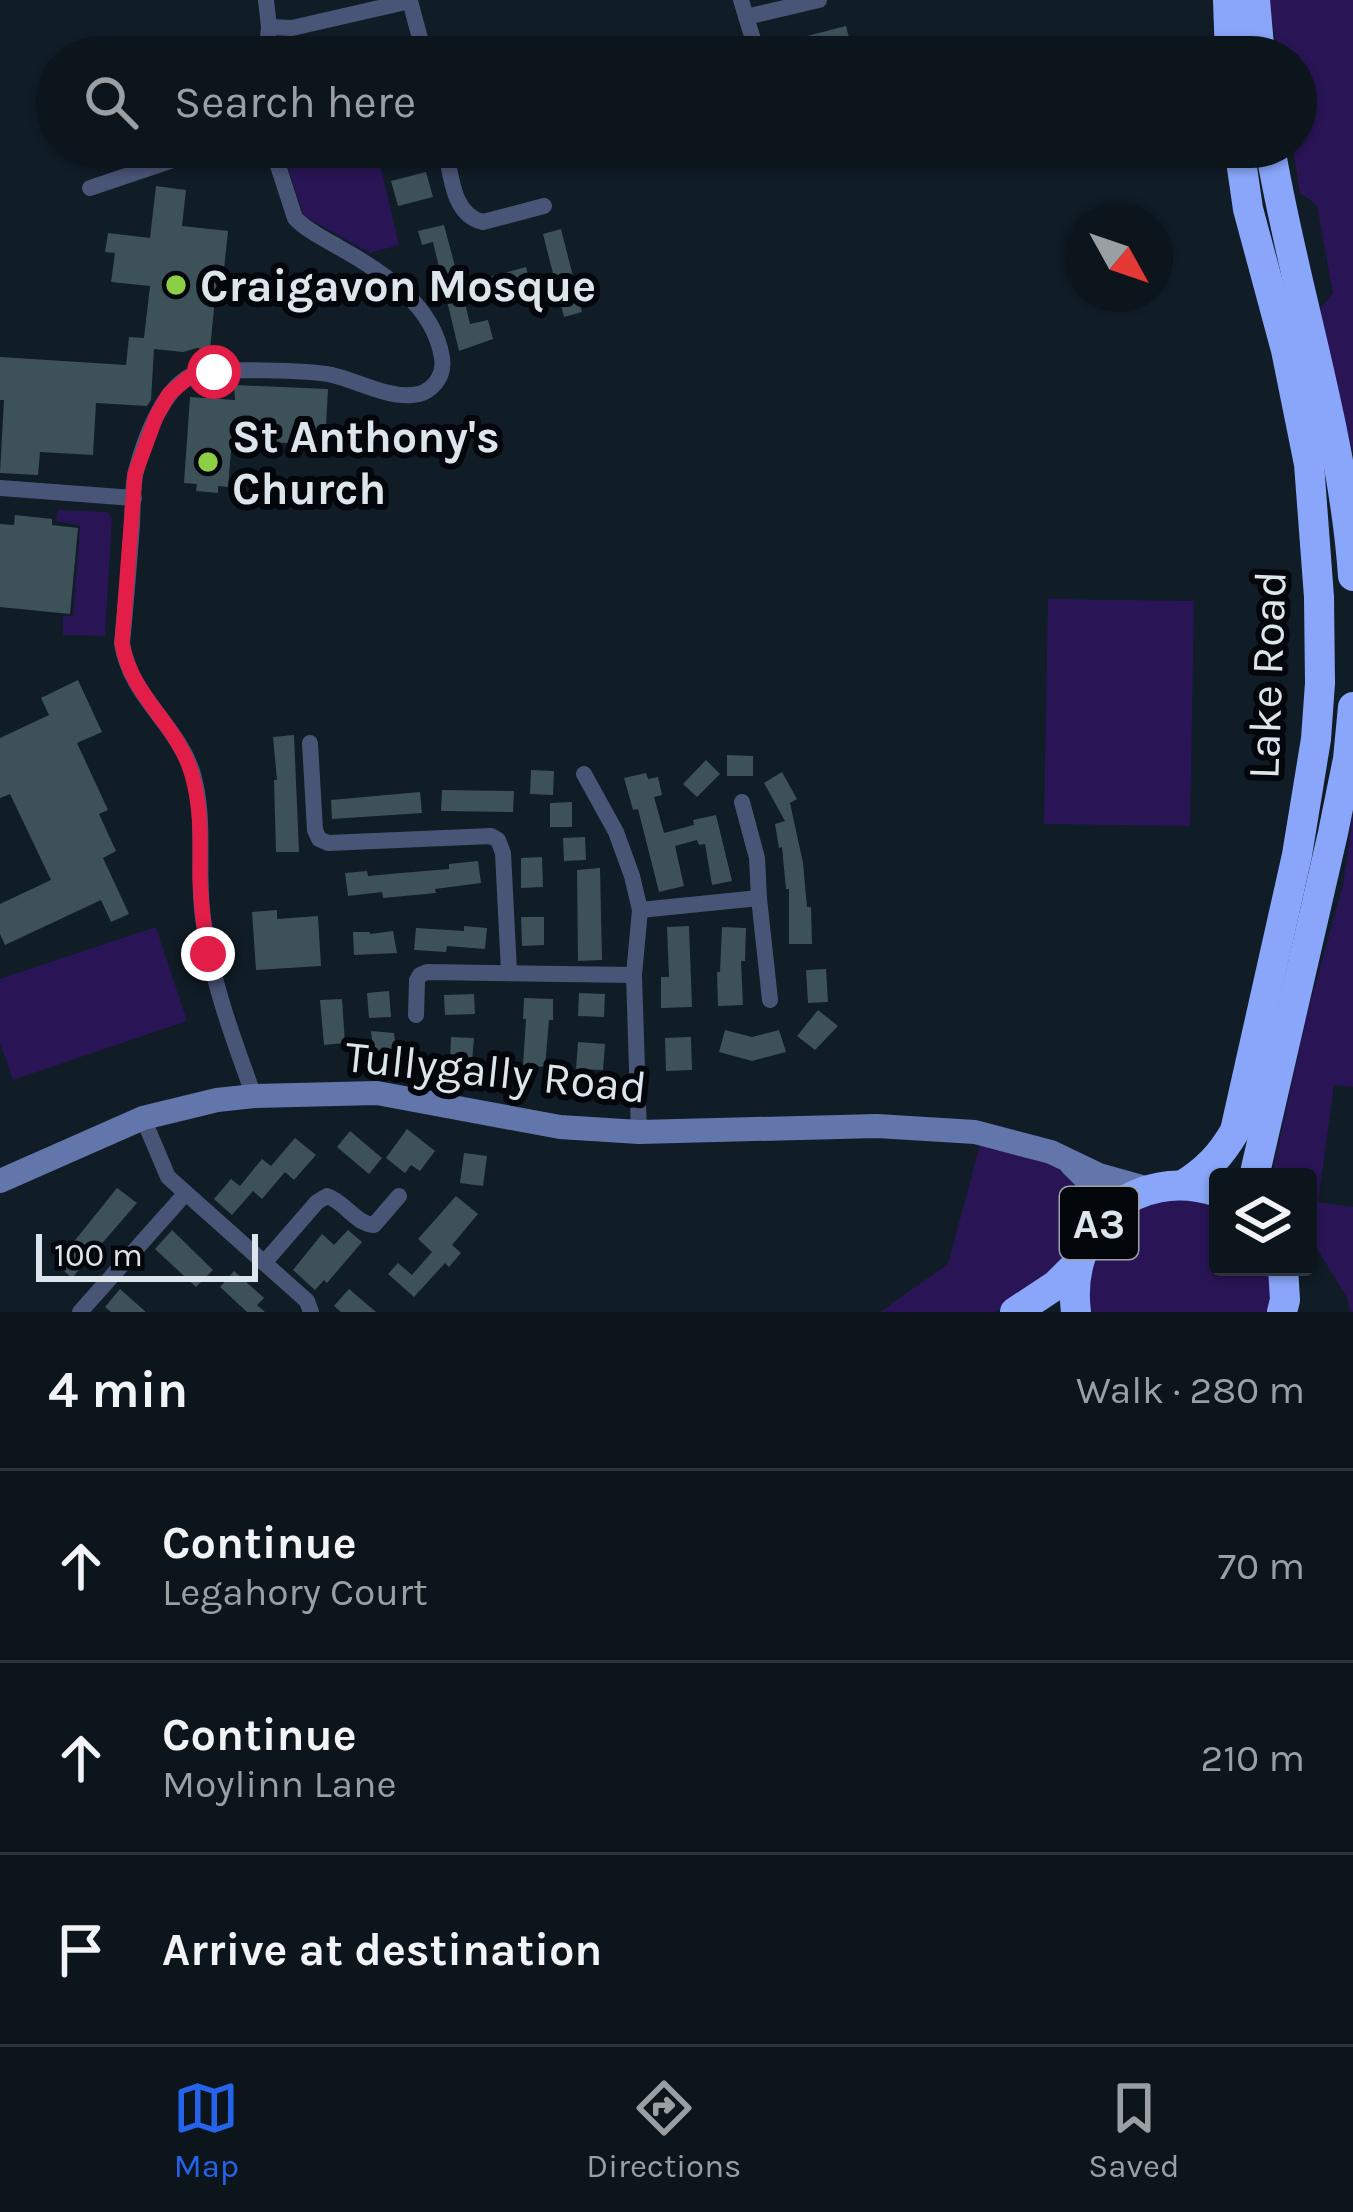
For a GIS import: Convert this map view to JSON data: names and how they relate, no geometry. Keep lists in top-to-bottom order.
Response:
{
  "streets": {
    "highway": ["Lake Road", "A3"],
    "street": ["Tullygally Road"]
  },
  "crossings": [
    ["Lake Road", "A3"],
    ["Tullygally Road", "A3"]
  ],
  "places": ["Craigavon Mosque", "St Anthony's Church"],
  "scale_bar": "100 m",
  "north": "bottom right",
  "page": {
    "search": "Search here",
    "scale": "100 m",
    "heading": ["4 min", "Walk · 280 m"],
    "list": [
      ["Continue", "Legahory Court", "70 m"],
      ["Continue", "Moylinn Lane", "210 m"],
      "Arrive at destination"
    ],
    "nav": ["Map", "Directions", "Saved"]
  }
}
